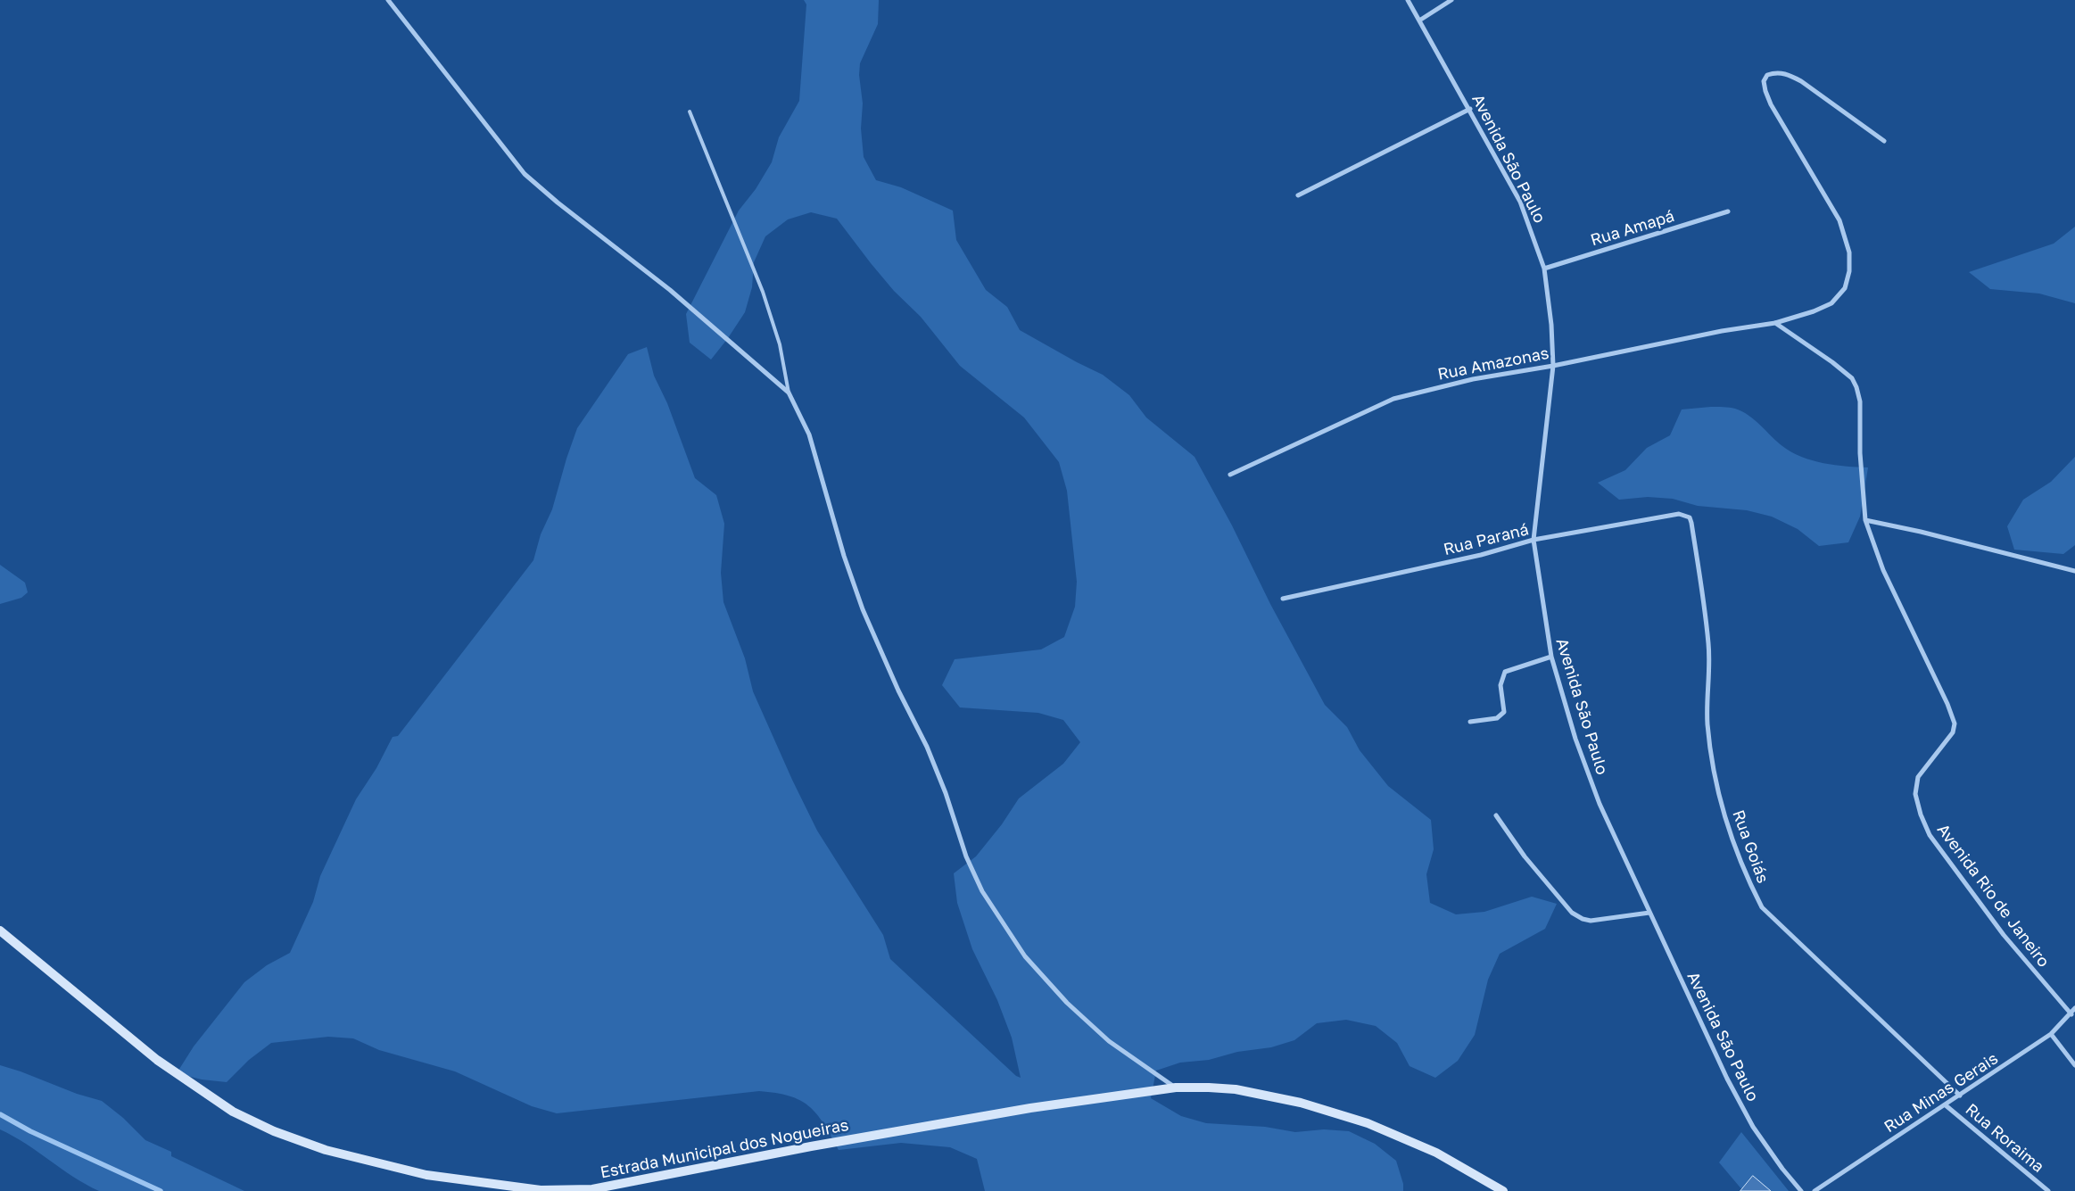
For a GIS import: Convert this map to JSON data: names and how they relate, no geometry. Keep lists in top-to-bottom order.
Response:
{
  "streets": {
    "street": [
      "Avenida São Paulo",
      "Rua Amapá",
      "Rua Amazonas",
      "Rua Paraná",
      "Rua Goiás",
      "Avenida Rio de Janeiro",
      "Rua Minas Gerais",
      "Rua Roraima",
      "Estrada Municipal dos Nogueiras"
    ]
  },
  "crossings": [
    ["Avenida São Paulo", "Rua Amapá"],
    ["Avenida São Paulo", "Rua Amazonas"],
    ["Avenida São Paulo", "Rua Paraná"],
    ["Rua Amazonas", "Avenida Rio de Janeiro"],
    ["Rua Paraná", "Rua Goiás"],
    ["Rua Goiás", "Rua Minas Gerais"],
    ["Avenida Rio de Janeiro", "Rua Minas Gerais"],
    ["Rua Minas Gerais", "Rua Roraima"]
  ]
}
